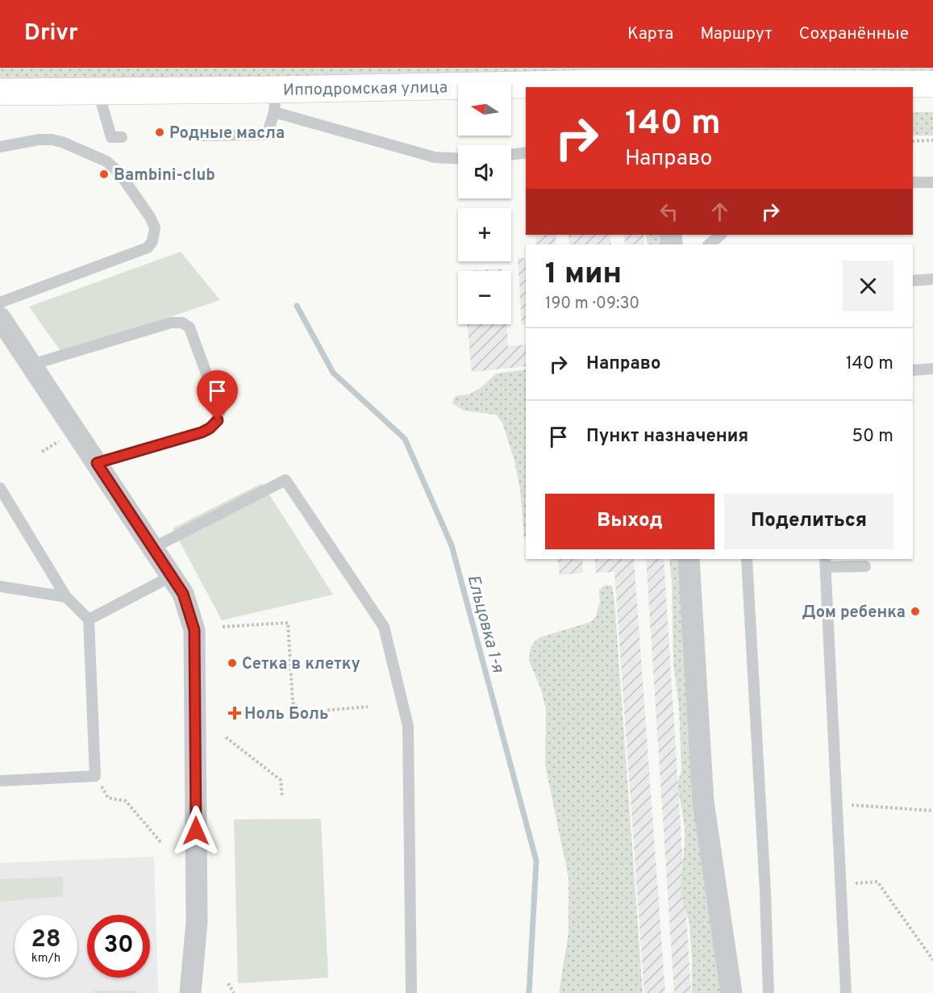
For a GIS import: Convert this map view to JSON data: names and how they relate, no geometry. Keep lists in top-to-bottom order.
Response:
{
  "streets": {
    "highway": ["Ипподромская улица"]
  },
  "water": ["Ельцовка 1-я"],
  "places": {
    "other": [
      "Родные масла",
      "Bambini-club",
      "Дом ребенка",
      "Сетка в клетку"
    ],
    "health": ["Ноль Боль"]
  },
  "north": "left",
  "page": {
    "header": "Drivr",
    "nav": ["Карта", "Маршрут", "Сохранённые"],
    "map_buttons": ["+", "−"],
    "turn": ["140 m", "Направо"],
    "heading": ["1 мин", "190 m · 09:30"],
    "list": [
      {
        "name": "Направо",
        "value": "140 m"
      },
      {
        "name": "Пункт назначения",
        "value": "50 m"
      }
    ],
    "buttons": ["Выход", "Поделиться"],
    "speed": "28 km/h",
    "limit": "30"
  }
}
